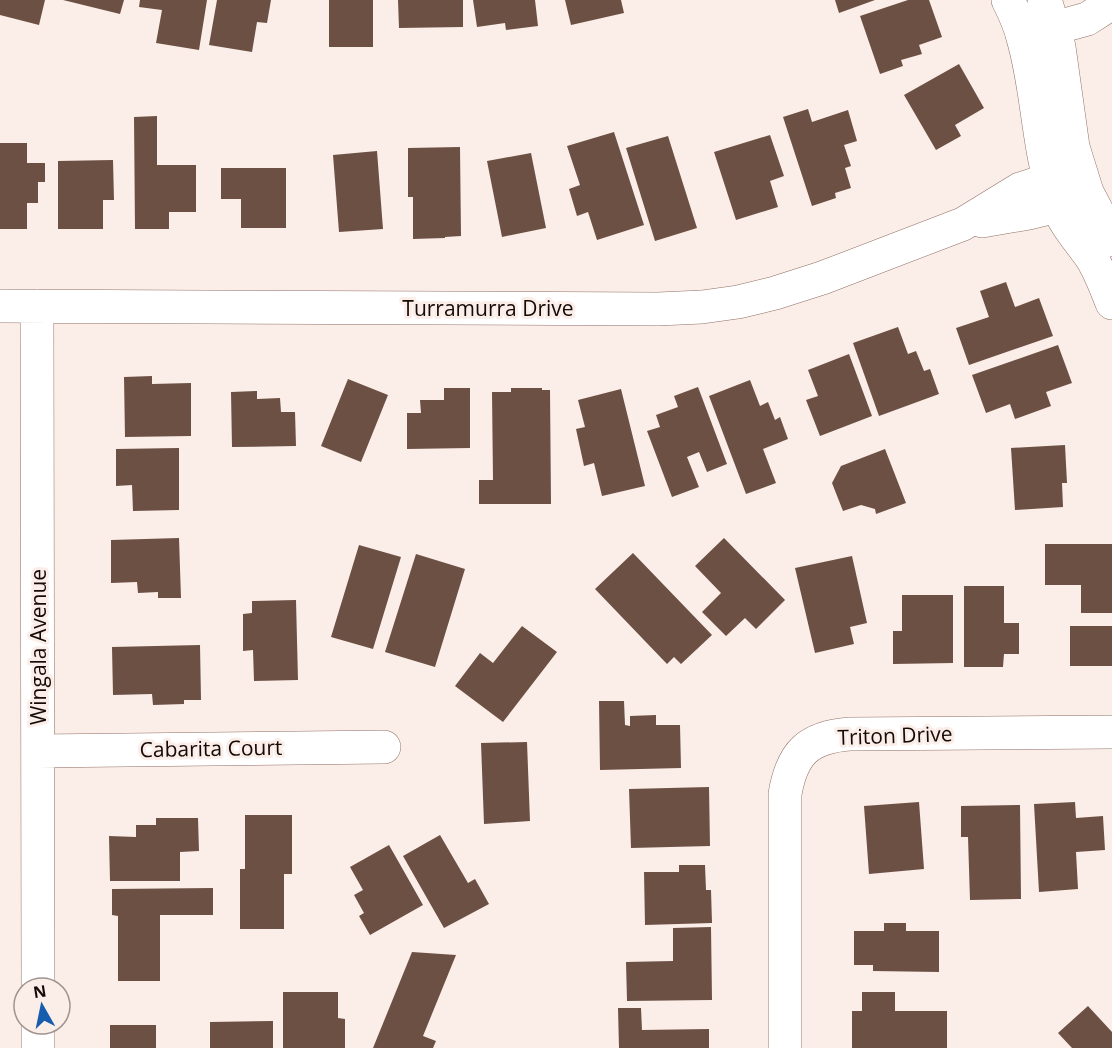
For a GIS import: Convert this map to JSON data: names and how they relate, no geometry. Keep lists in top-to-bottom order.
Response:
{
  "streets": {
    "street": [
      "Turramurra Drive",
      "Wingala Avenue",
      "Triton Drive",
      "Cabarita Court"
    ]
  },
  "crossings": [
    ["Turramurra Drive", "Wingala Avenue"],
    ["Wingala Avenue", "Cabarita Court"]
  ],
  "north": "top"
}
